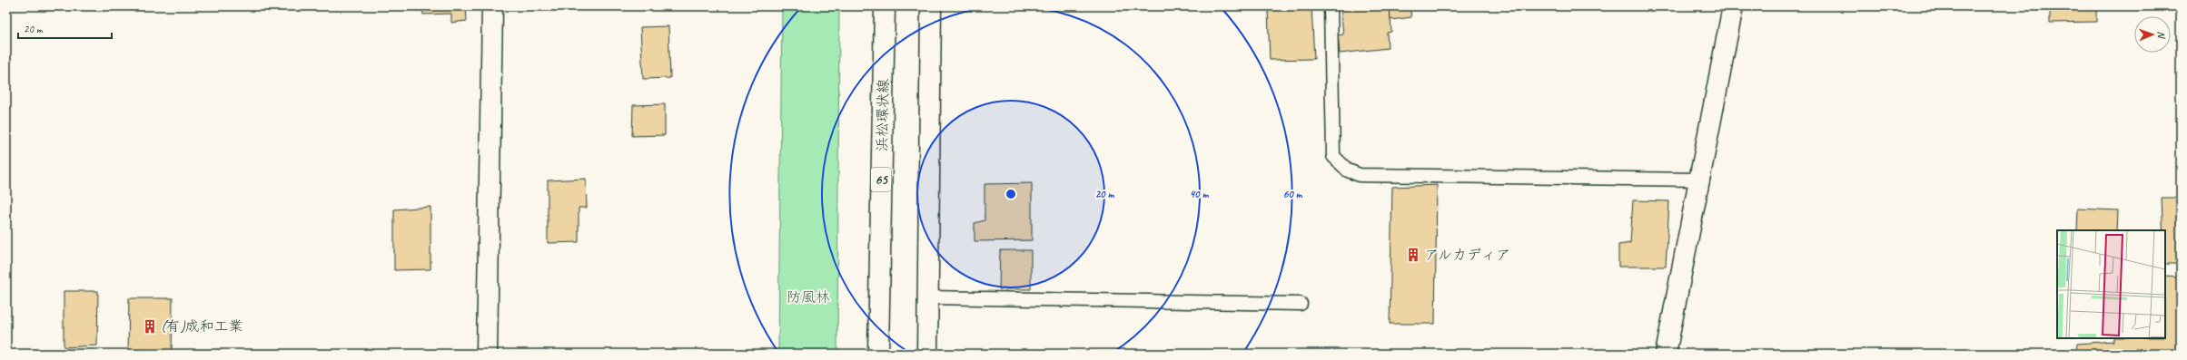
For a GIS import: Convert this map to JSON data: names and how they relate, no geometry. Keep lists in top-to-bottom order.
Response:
{
  "streets": {
    "street": ["浜松環状線", "65"]
  },
  "parks": ["防風林"],
  "places": {
    "building": ["アルカディア", "(有)成和工業"]
  },
  "scale_bar": "20 m",
  "north": "right",
  "rings": ["20 m", "40 m", "60 m"]
}
